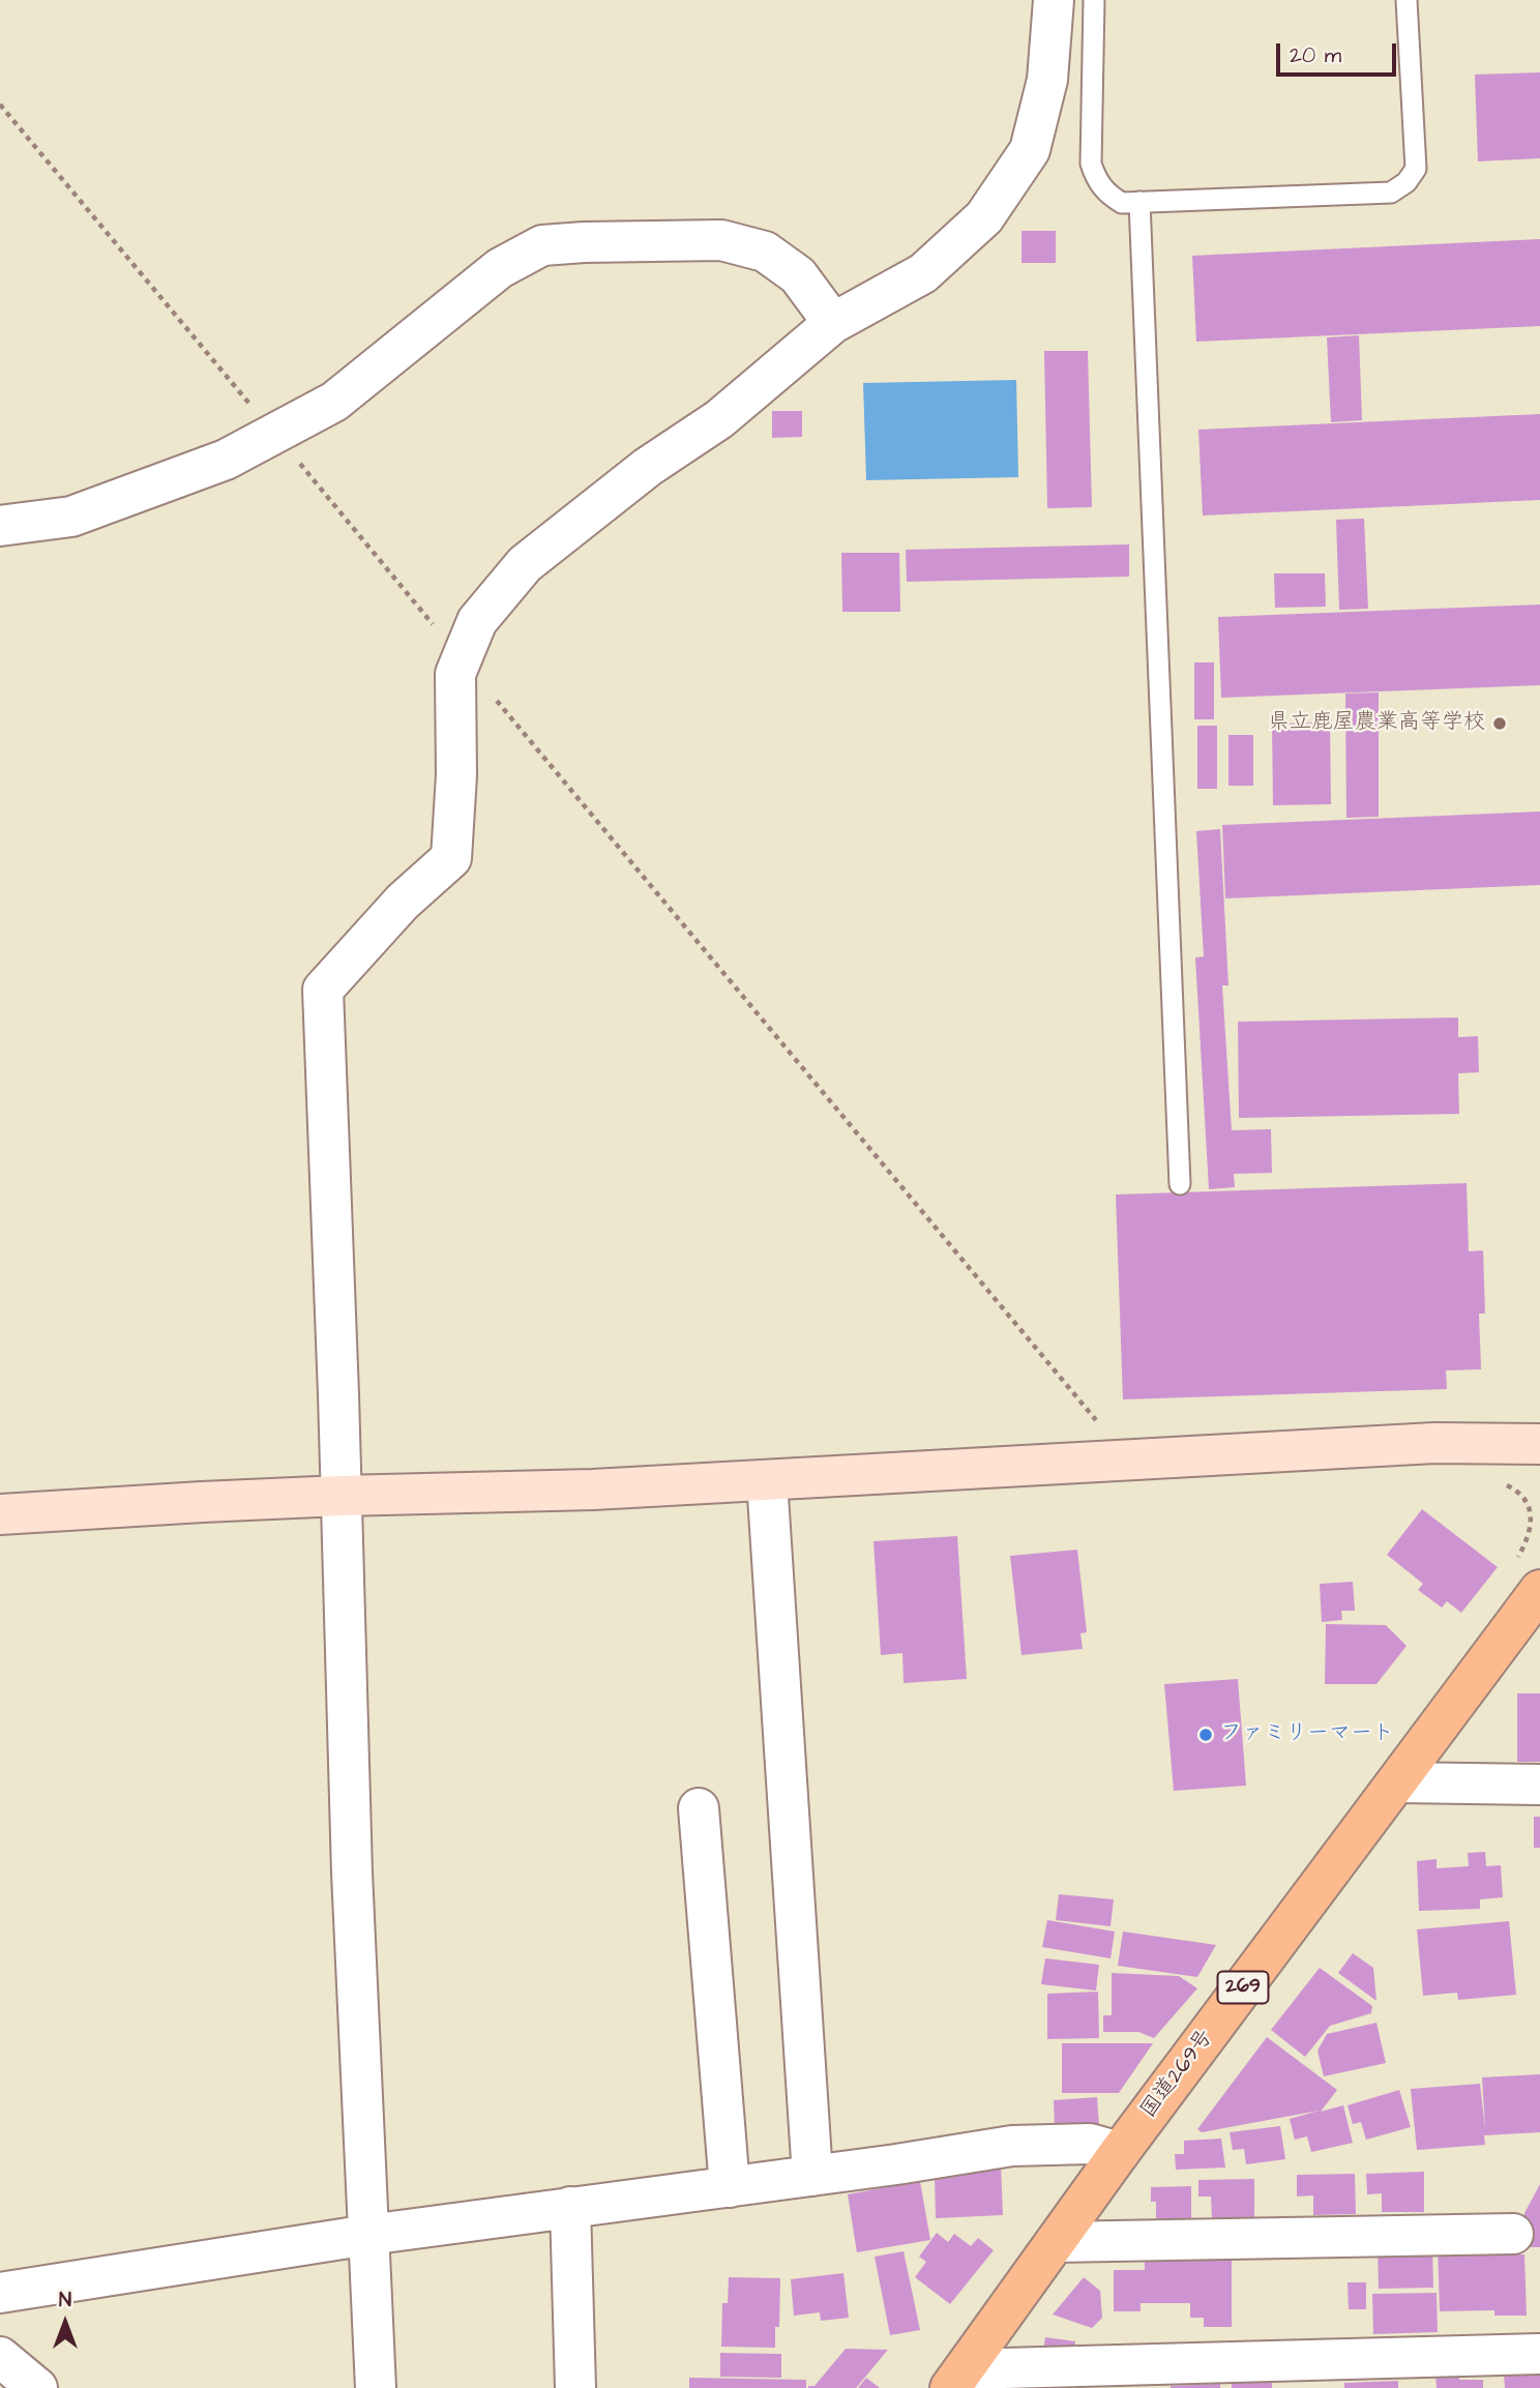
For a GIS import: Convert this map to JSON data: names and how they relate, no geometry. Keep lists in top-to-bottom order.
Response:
{
  "streets": {
    "highway": ["269", "国道269号"]
  },
  "places": ["県立鹿屋農業高等学校", "ファミリーマート"],
  "scale_bar": "20 m",
  "north": "top"
}
